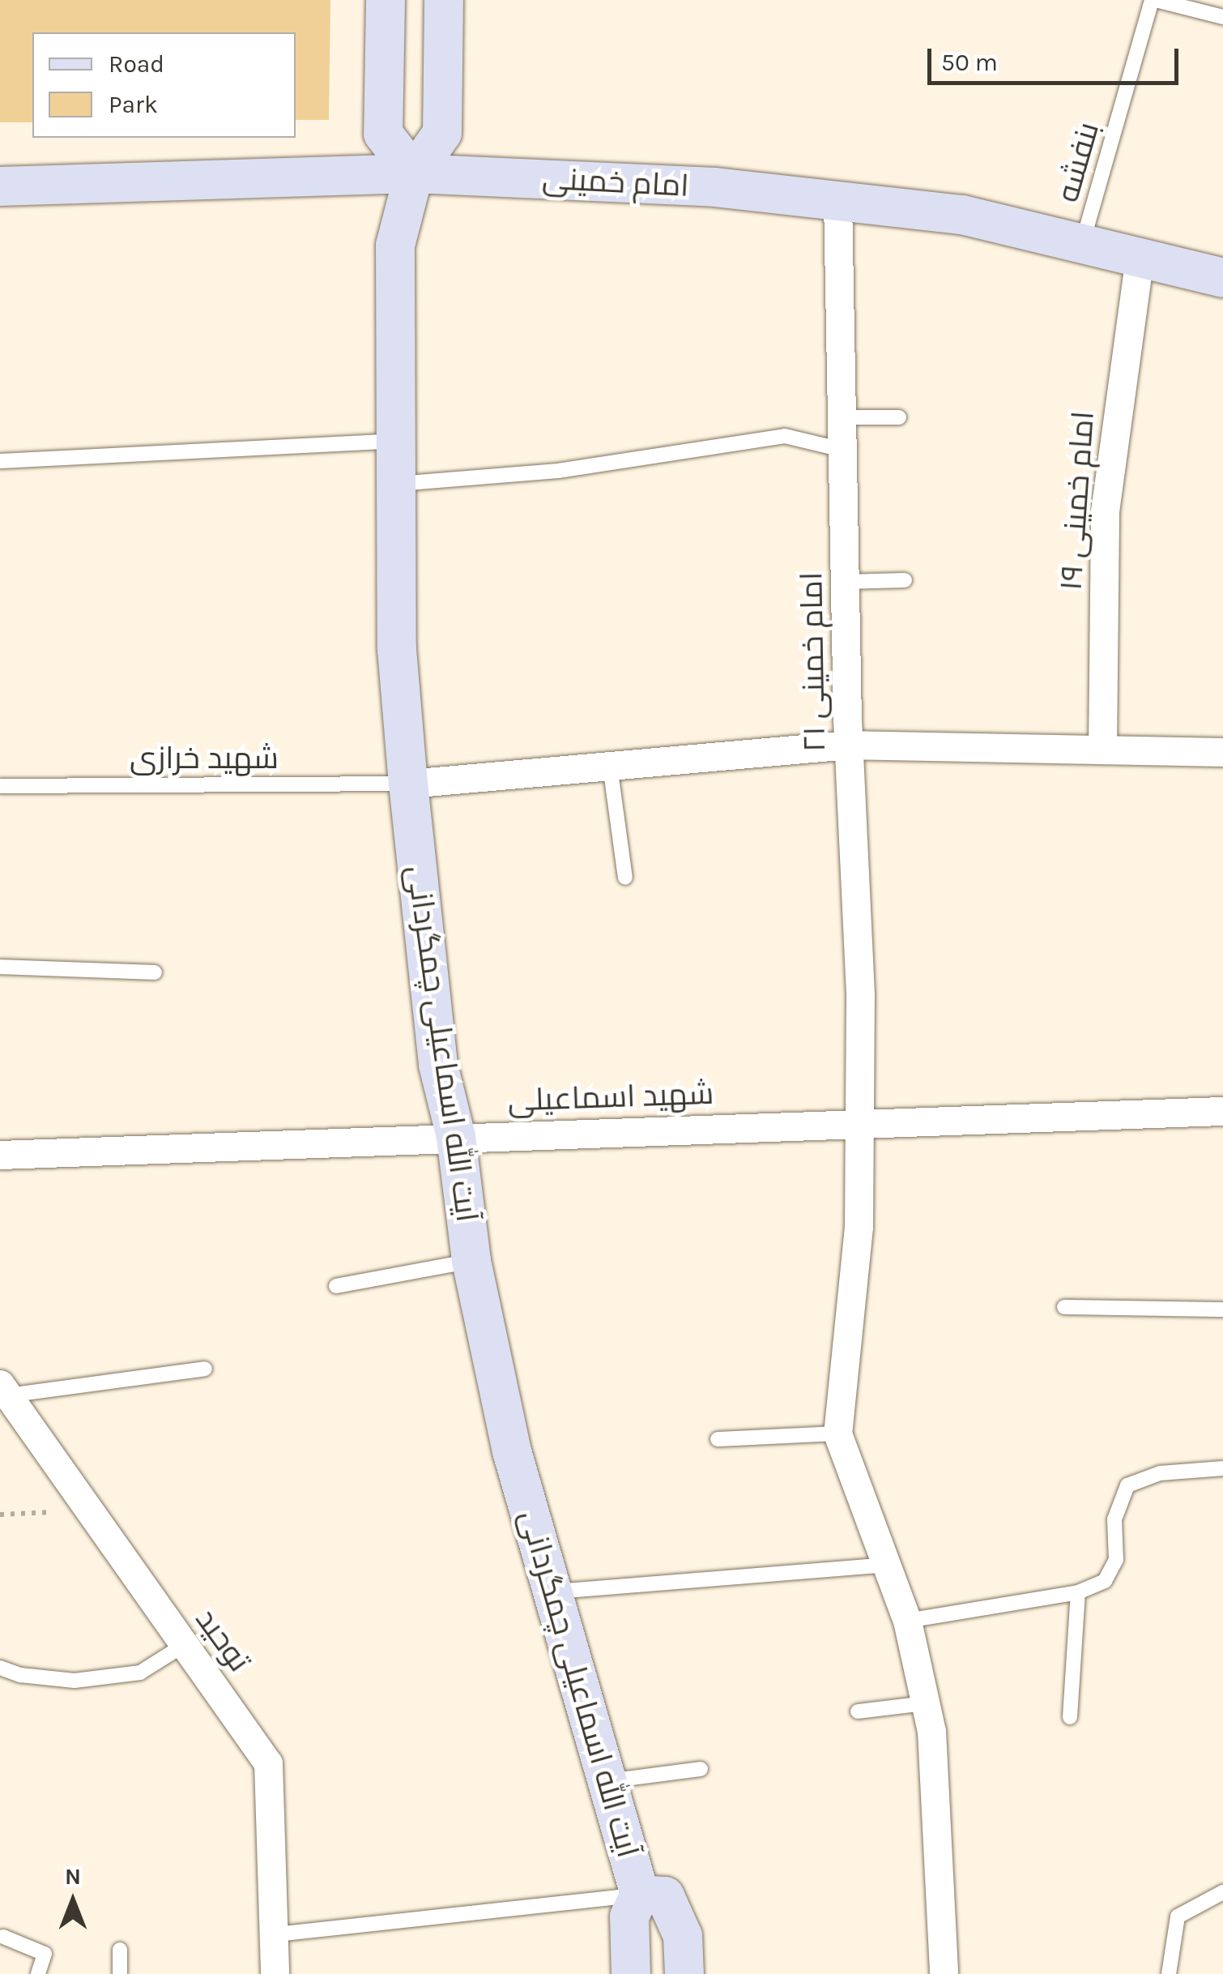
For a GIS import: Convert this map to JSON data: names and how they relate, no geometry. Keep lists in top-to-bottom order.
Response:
{
  "streets": {
    "main road": ["امام خمینی", "آیت الله اسماعیلی چمگردانی"],
    "street": [
      "امام خمینی ۱۹",
      "امام خمینی ۲۱",
      "شهید اسماعیلی",
      "توحید"
    ],
    "lane": ["بنفشه", "شهید خرازی"]
  },
  "crossings": [
    ["بنفشه", "امام خمینی"],
    ["امام خمینی", "امام خمینی ۱۹"],
    ["امام خمینی", "امام خمینی ۲۱"],
    ["امام خمینی", "آیت الله اسماعیلی چمگردانی"],
    ["امام خمینی ۲۱", "شهید اسماعیلی"],
    ["شهید خرازی", "آیت الله اسماعیلی چمگردانی"],
    ["آیت الله اسماعیلی چمگردانی", "شهید اسماعیلی"]
  ],
  "legend": ["Road", "Park"],
  "scale_bar": "50 m",
  "north": "top"
}
